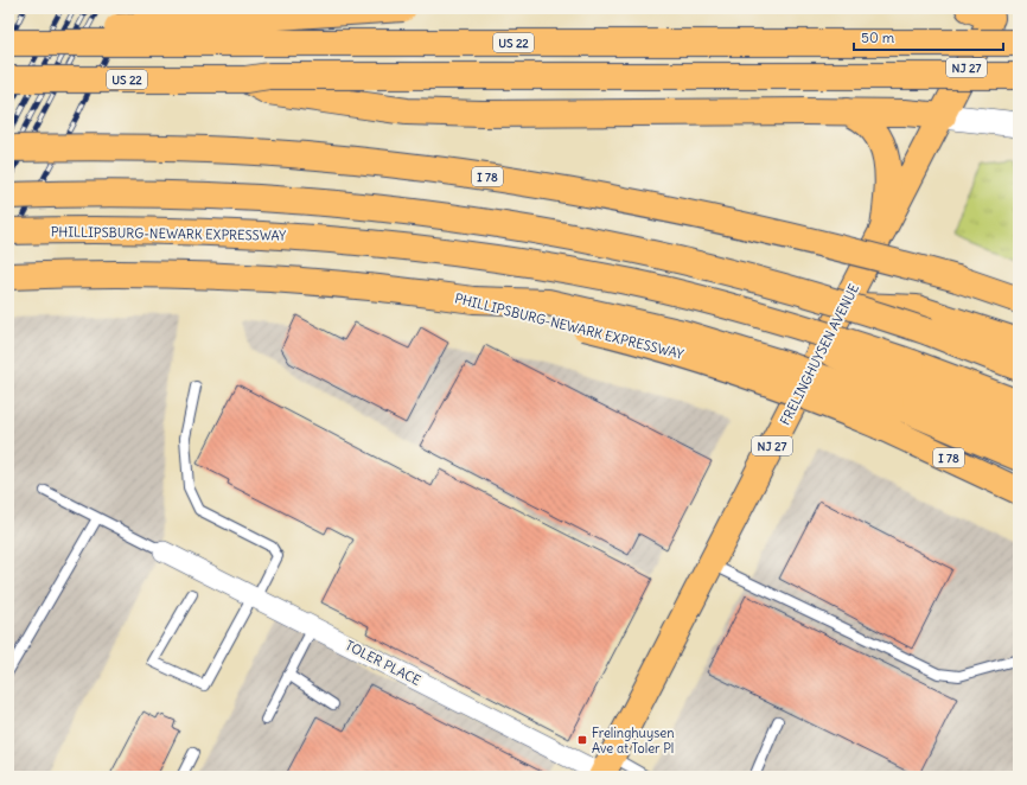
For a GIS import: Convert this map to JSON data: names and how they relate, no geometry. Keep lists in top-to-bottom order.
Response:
{
  "streets": {
    "main road": [
      "US 22",
      "NJ 27",
      "I 78",
      "PHILLIPSBURG-NEWARK EXPRESSWAY",
      "FRELINGHUYSEN AVENUE"
    ],
    "street": ["TOLER PLACE"]
  },
  "crossings": [
    ["FRELINGHUYSEN AVENUE", "TOLER PLACE"]
  ],
  "places": {
    "transit": ["Frelinghuysen Ave at Toler Pl"]
  },
  "scale_bar": "50 m"
}
